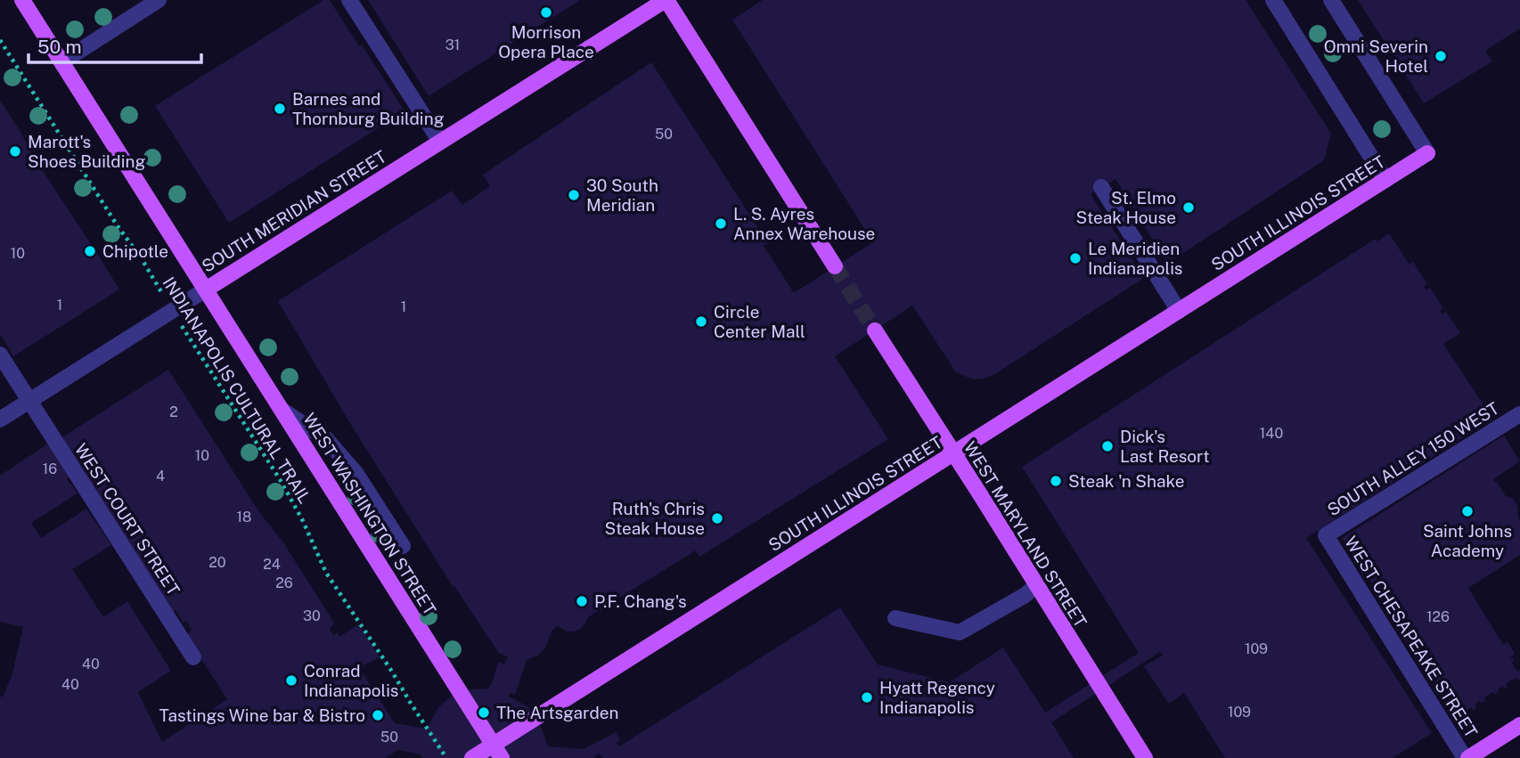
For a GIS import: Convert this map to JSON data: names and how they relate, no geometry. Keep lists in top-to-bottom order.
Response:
{
  "streets": {
    "main road": [
      "SOUTH MERIDIAN STREET",
      "SOUTH ILLINOIS STREET",
      "WEST WASHINGTON STREET",
      "WEST MARYLAND STREET"
    ],
    "street": ["SOUTH ALLEY 150 WEST", "WEST COURT STREET", "WEST CHESAPEAKE STREET"],
    "path": ["INDIANAPOLIS CULTURAL TRAIL"]
  },
  "crossings": [
    ["SOUTH MERIDIAN STREET", "WEST WASHINGTON STREET"],
    ["SOUTH ILLINOIS STREET", "WEST WASHINGTON STREET"],
    ["SOUTH ILLINOIS STREET", "WEST MARYLAND STREET"],
    ["SOUTH ALLEY 150 WEST", "WEST CHESAPEAKE STREET"]
  ],
  "places": [
    "Morrison Opera Place",
    "Omni Severin Hotel",
    "Barnes and Thornburg Building",
    "Marott's Shoes Building",
    "30 South Meridian",
    "St. Elmo Steak House",
    "L. S. Ayres Annex Warehouse",
    "Chipotle",
    "Le Meridien Indianapolis",
    "Circle Center Mall",
    "Dick's Last Resort",
    "Steak 'n Shake",
    "Saint Johns Academy",
    "Ruth's Chris Steak House",
    "P.F. Chang's",
    "Conrad Indianapolis",
    "Hyatt Regency Indianapolis",
    "The Artsgarden",
    "Tastings Wine bar & Bistro"
  ],
  "house_numbers": [
    "31",
    "50",
    "10",
    "1",
    "1",
    "2",
    "140",
    "10",
    "16",
    "4",
    "18",
    "20",
    "24",
    "26",
    "30",
    "126",
    "109",
    "40",
    "40",
    "109",
    "50"
  ],
  "scale_bar": "50 m"
}
